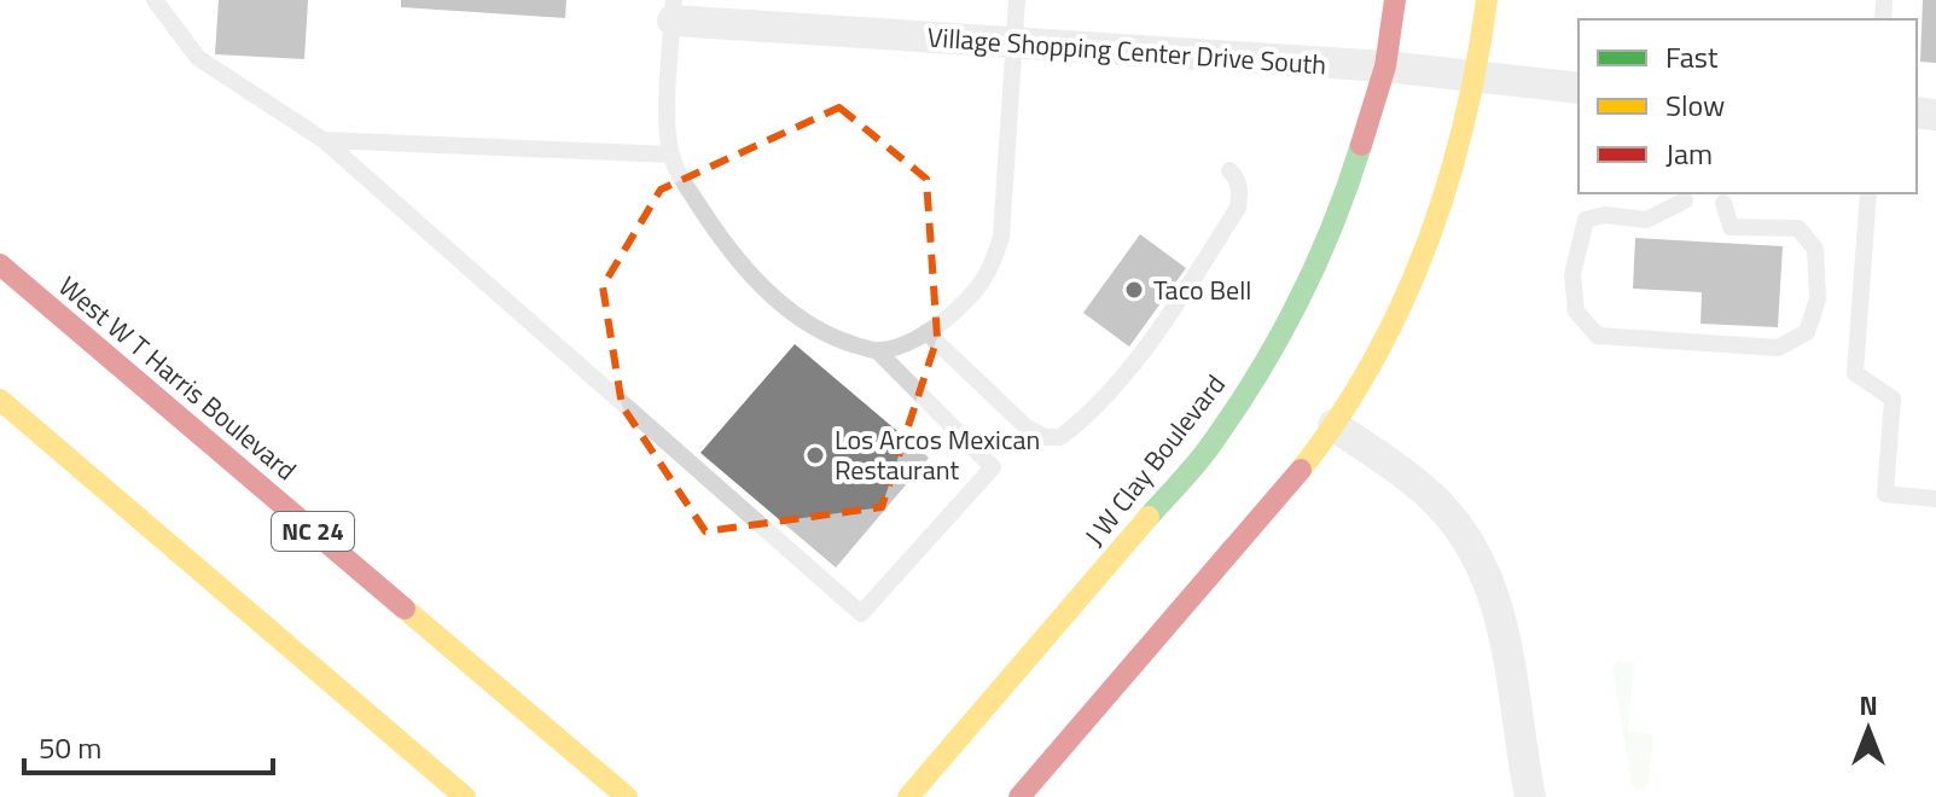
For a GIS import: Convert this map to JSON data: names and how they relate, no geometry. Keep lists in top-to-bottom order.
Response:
{
  "streets": {
    "street": [
      "Village Shopping Center Drive South",
      "West W T Harris Boulevard",
      "J W Clay Boulevard",
      "NC 24"
    ]
  },
  "crossings": [
    ["Village Shopping Center Drive South", "J W Clay Boulevard"]
  ],
  "places": ["Taco Bell", "Los Arcos Mexican Restaurant"],
  "legend": ["Fast", "Slow", "Jam"],
  "scale_bar": "50 m",
  "north": "top"
}
